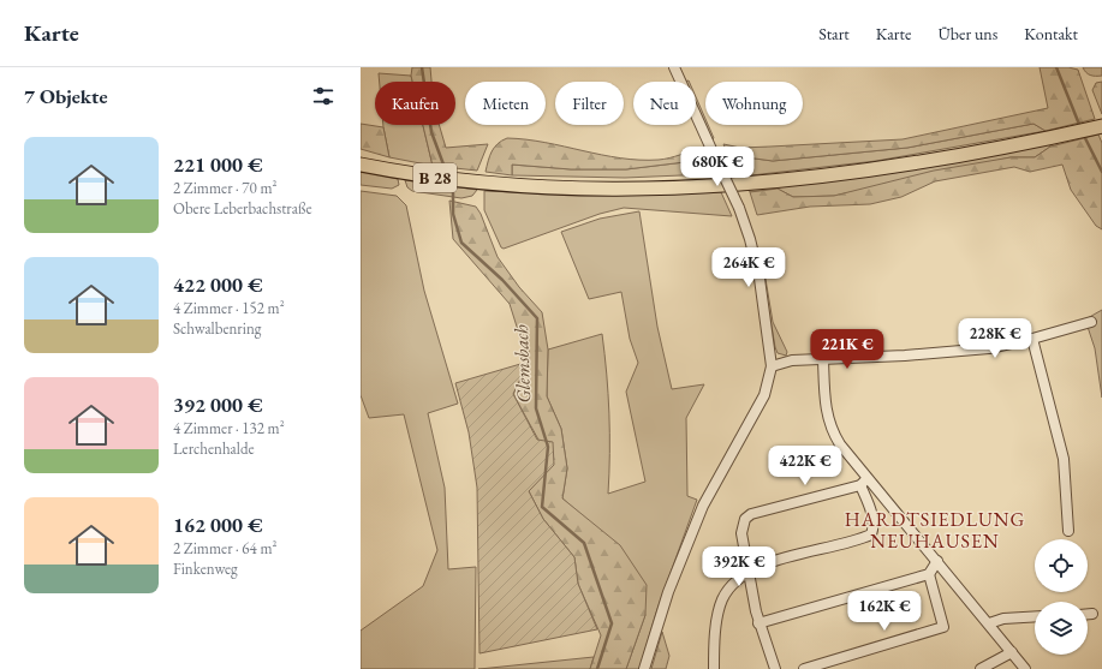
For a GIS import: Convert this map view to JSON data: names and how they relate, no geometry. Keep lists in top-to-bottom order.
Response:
{
  "streets": {
    "main road": ["B 28"]
  },
  "districts": ["HARDTSIEDLUNG NEUHAUSEN"],
  "water": ["Glemsbach"],
  "page": {
    "header": "Karte",
    "nav": [
      "Start",
      "Karte",
      "Über uns",
      "Kontakt"
    ],
    "heading": "7 Objekte",
    "chip": [
      "Kaufen",
      "Mieten",
      "Filter",
      "Neu",
      "Wohnung"
    ],
    "list": [
      {
        "name": "221 000 €",
        "note": "2 Zimmer · 70 m² · Obere Leberbachstraße"
      },
      {
        "name": "422 000 €",
        "note": "4 Zimmer · 152 m² · Schwalbenring"
      },
      {
        "name": "392 000 €",
        "note": "4 Zimmer · 132 m² · Lerchenhalde"
      },
      {
        "name": "162 000 €",
        "note": "2 Zimmer · 64 m² · Finkenweg"
      }
    ],
    "price": [
      "680K €",
      "264K €",
      "228K €",
      "221K €",
      "422K €",
      "392K €",
      "162K €"
    ]
  }
}
